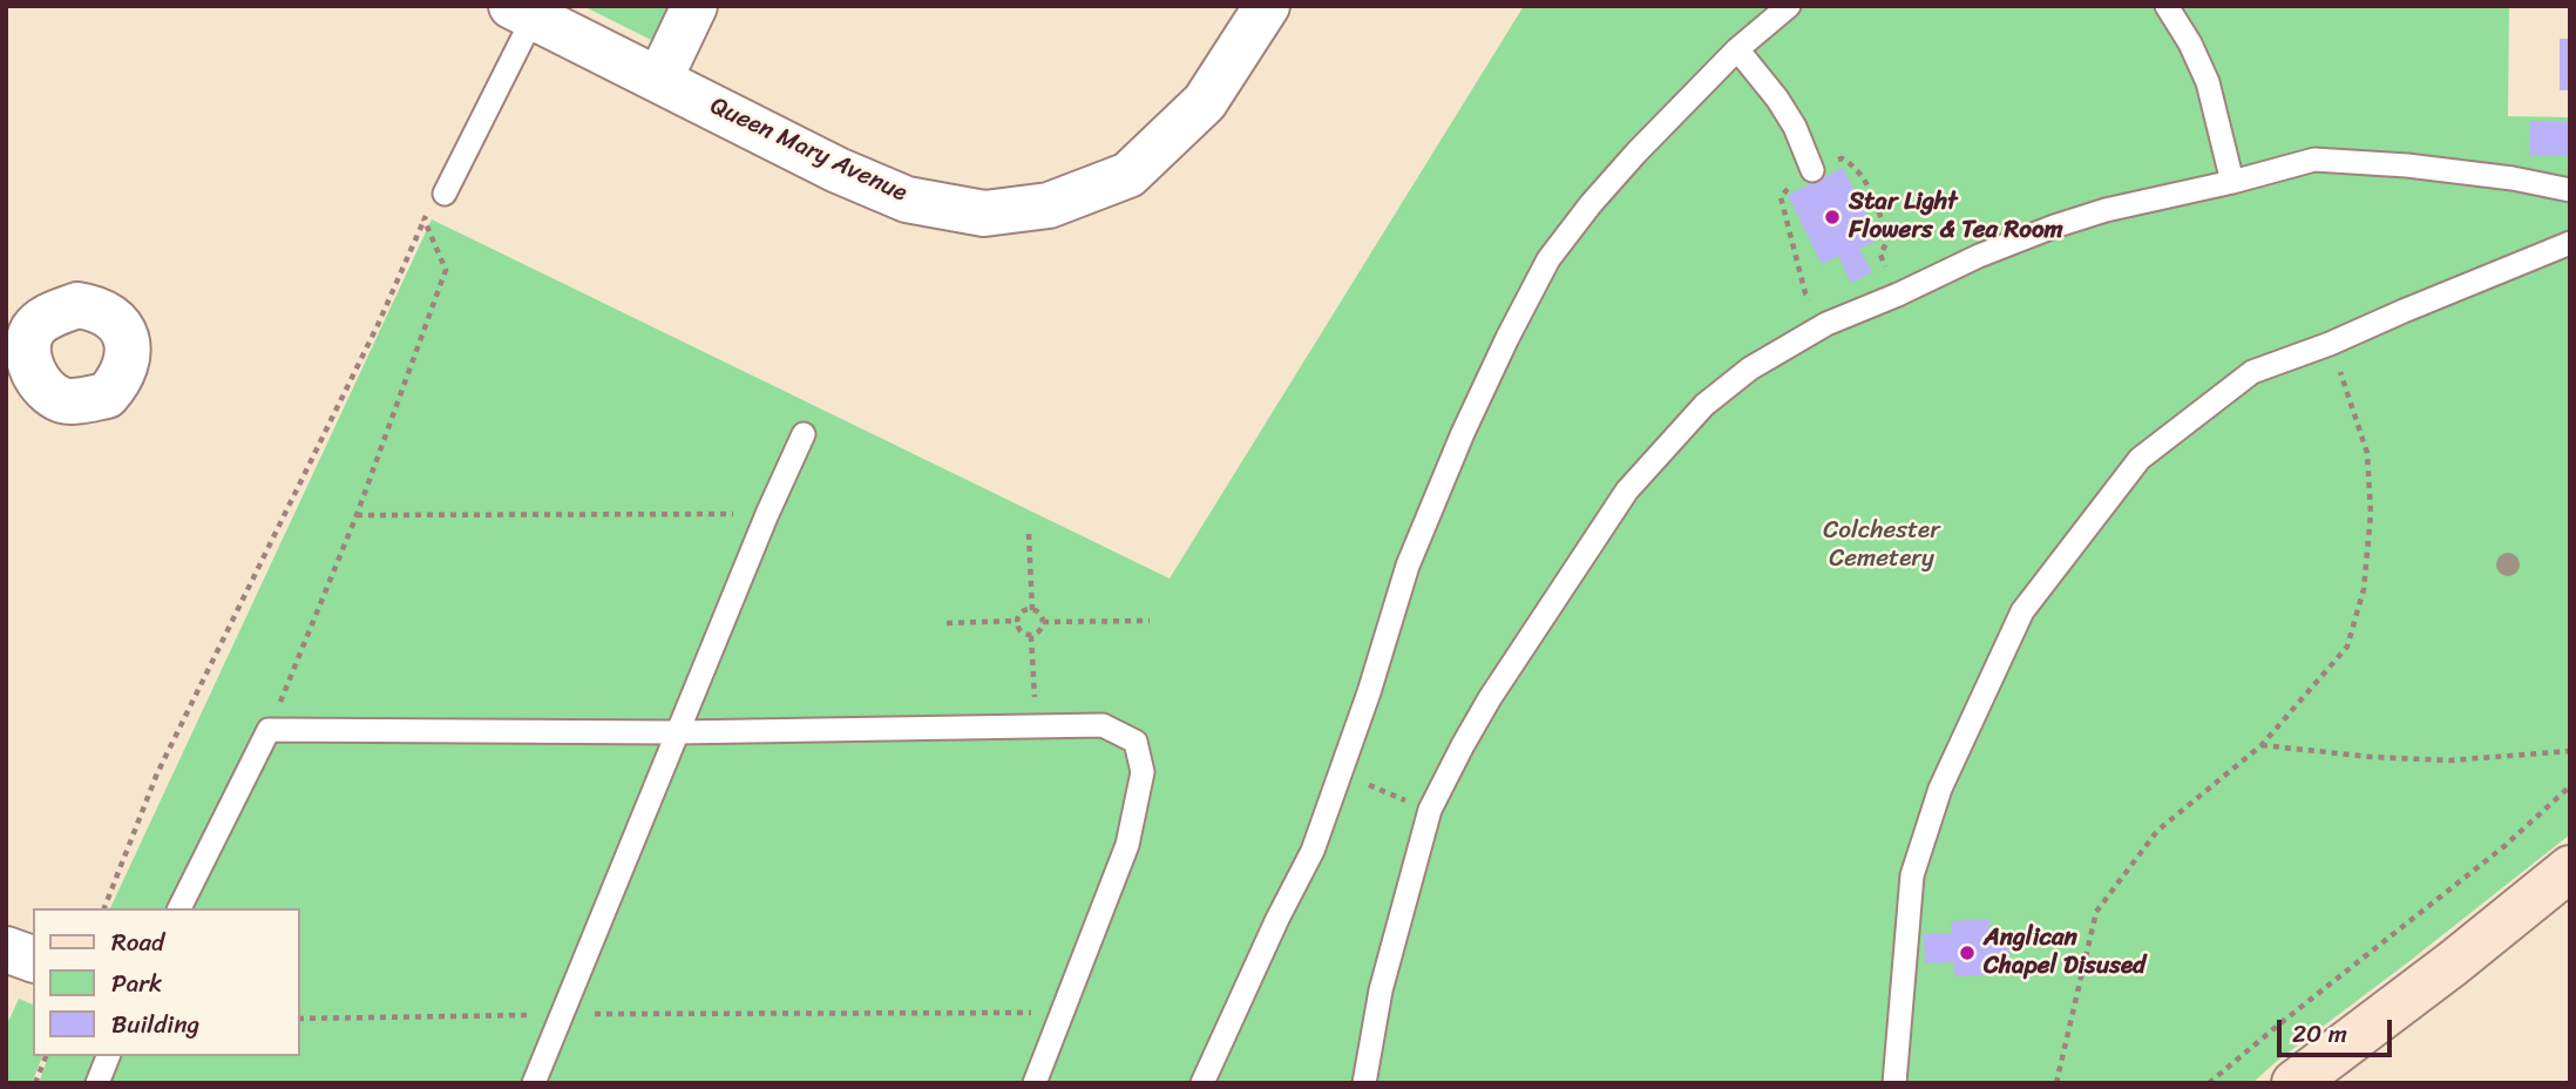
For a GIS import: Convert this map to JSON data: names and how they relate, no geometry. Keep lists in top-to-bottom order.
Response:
{
  "streets": {
    "street": ["Queen Mary Avenue"]
  },
  "parks": ["Colchester Cemetery"],
  "places": ["Star Light Flowers & Tea Room", "Anglican Chapel Disused"],
  "legend": ["Road", "Park", "Building"],
  "scale_bar": "20 m"
}
